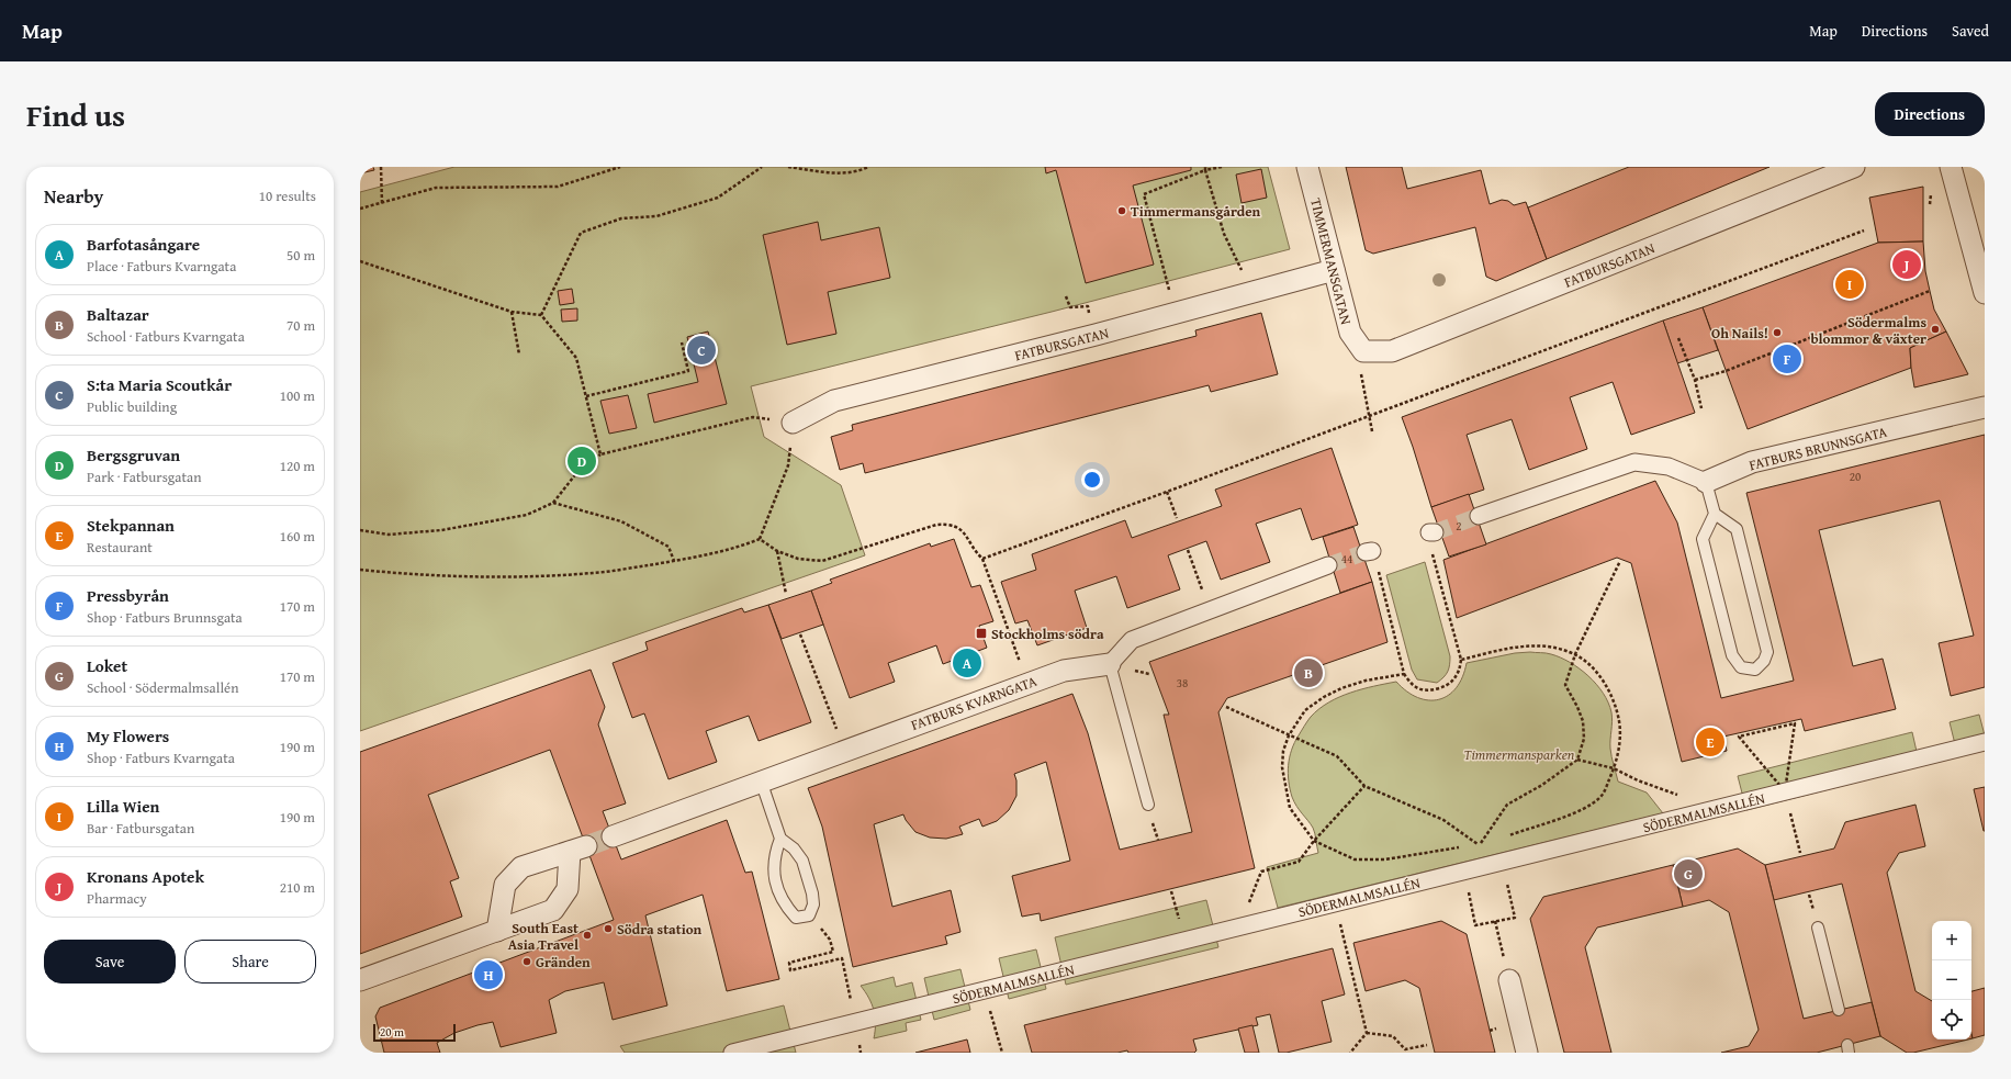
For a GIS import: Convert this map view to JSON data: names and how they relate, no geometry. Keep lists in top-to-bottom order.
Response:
{
  "streets": {
    "street": [
      "TIMMERMANSGATAN",
      "FATBURSGATAN",
      "FATBURS BRUNNSGATA",
      "FATBURS KVARNGATA",
      "SÖDERMALMSALLÉN"
    ]
  },
  "crossings": [
    ["TIMMERMANSGATAN", "FATBURSGATAN"]
  ],
  "parks": ["Timmermansparken"],
  "places": {
    "other": [
      "Timmermansgården",
      "Södermalms blommor & växter",
      "Oh Nails!",
      "Södra station",
      "South East Asia Travel",
      "Gränden"
    ],
    "transit": ["Stockholms södra"]
  },
  "house_numbers": [
    "20",
    "2",
    "44",
    "38"
  ],
  "scale_bar": "20 m",
  "page": {
    "header": "Map",
    "nav": ["Map", "Directions", "Saved"],
    "title": "Find us",
    "buttons": [
      "Directions",
      ["Save", "Share"]
    ],
    "heading": ["Nearby", "10 results"],
    "list": [
      {
        "mark": "A",
        "name": "Barfotasångare",
        "note": "Place · Fatburs Kvarngata",
        "value": "50 m"
      },
      {
        "mark": "B",
        "name": "Baltazar",
        "note": "School · Fatburs Kvarngata",
        "value": "70 m"
      },
      {
        "mark": "C",
        "name": "S:ta Maria Scoutkår",
        "note": "Public building",
        "value": "100 m"
      },
      {
        "mark": "D",
        "name": "Bergsgruvan",
        "note": "Park · Fatbursgatan",
        "value": "120 m"
      },
      {
        "mark": "E",
        "name": "Stekpannan",
        "note": "Restaurant",
        "value": "160 m"
      },
      {
        "mark": "F",
        "name": "Pressbyrån",
        "note": "Shop · Fatburs Brunnsgata",
        "value": "170 m"
      },
      {
        "mark": "G",
        "name": "Loket",
        "note": "School · Södermalmsallén",
        "value": "170 m"
      },
      {
        "mark": "H",
        "name": "My Flowers",
        "note": "Shop · Fatburs Kvarngata",
        "value": "190 m"
      },
      {
        "mark": "I",
        "name": "Lilla Wien",
        "note": "Bar · Fatbursgatan",
        "value": "190 m"
      },
      {
        "mark": "J",
        "name": "Kronans Apotek",
        "note": "Pharmacy",
        "value": "210 m"
      }
    ],
    "pins": [
      "J",
      "I",
      "C",
      "F",
      "D",
      "A",
      "B",
      "E",
      "G",
      "H"
    ],
    "map_buttons": ["+", "−"],
    "scale": "20 m"
  }
}
